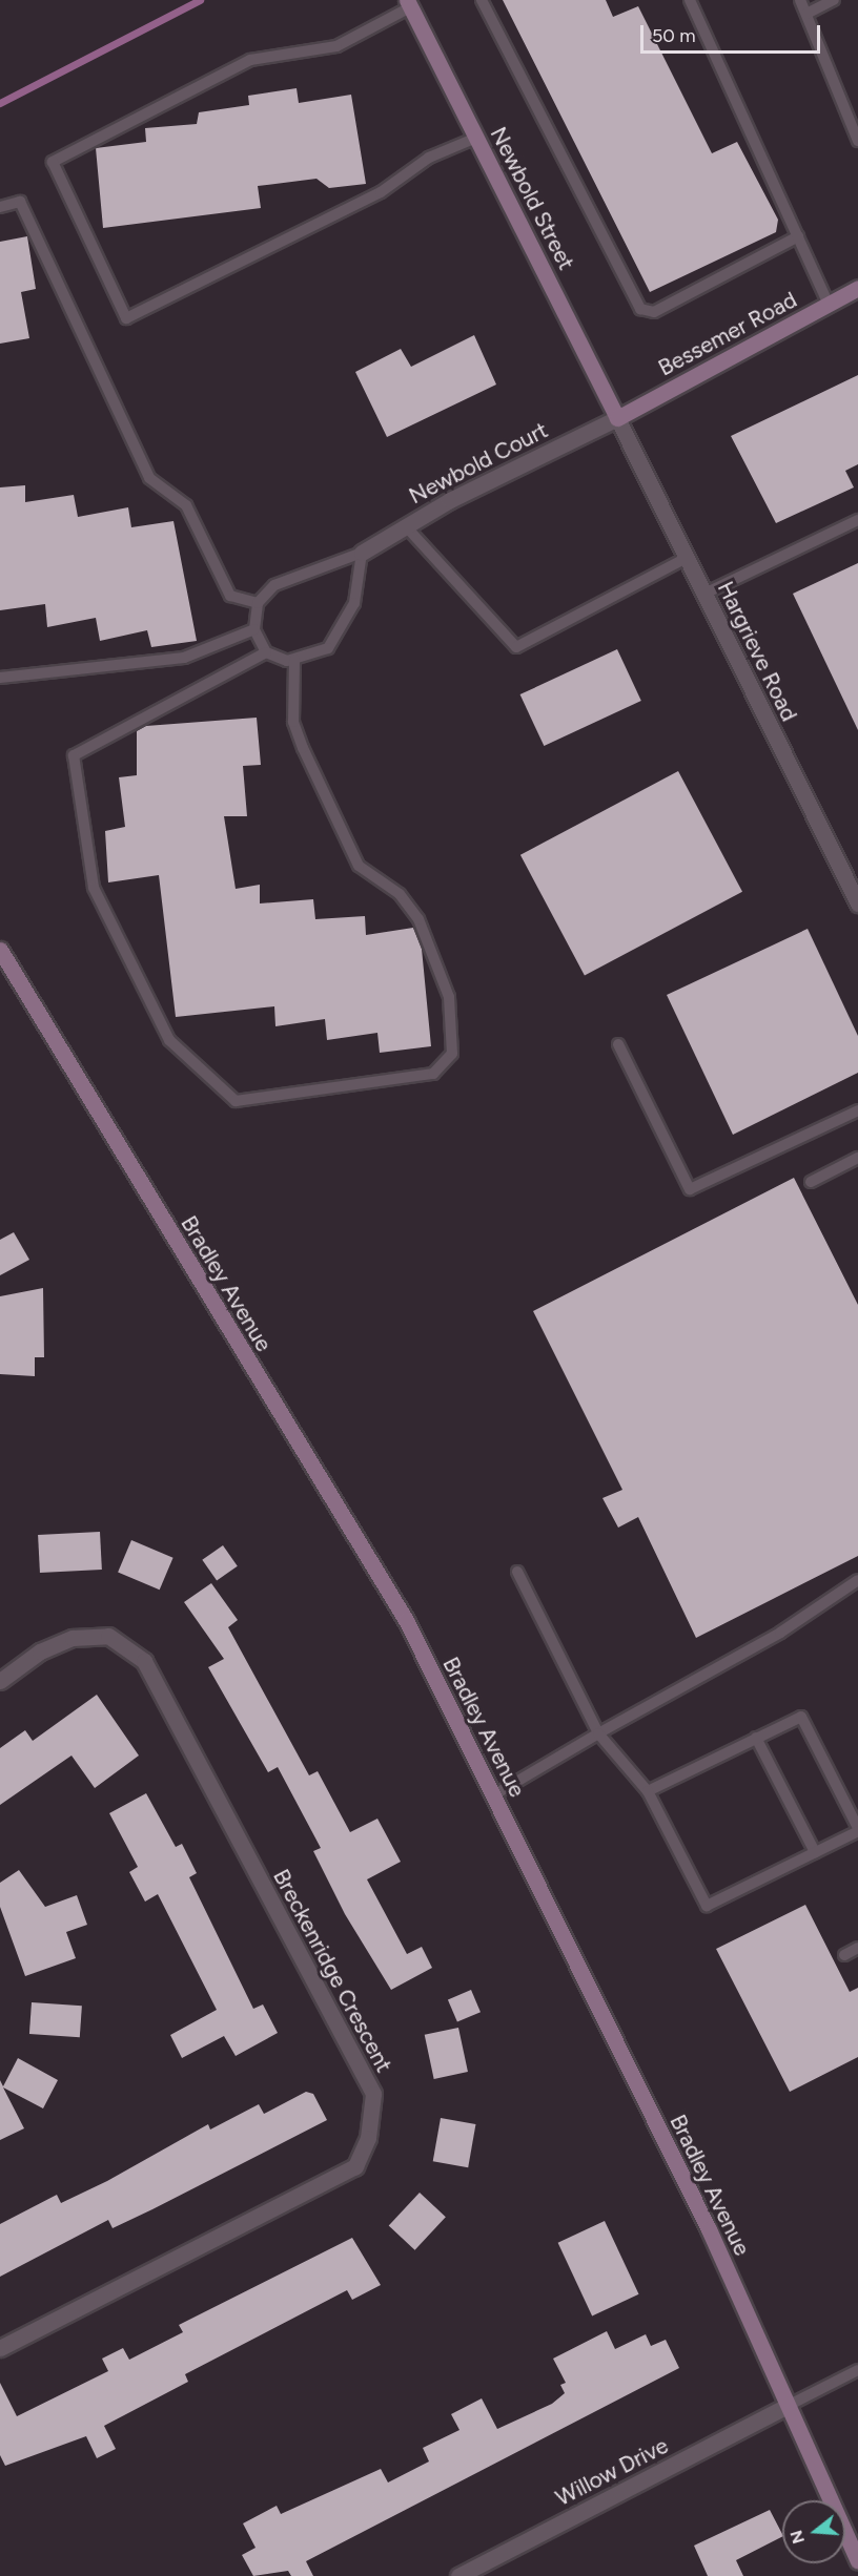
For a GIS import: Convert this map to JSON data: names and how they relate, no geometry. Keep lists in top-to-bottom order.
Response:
{
  "streets": {
    "main road": ["Newbold Street", "Bessemer Road", "Bradley Avenue"],
    "street": [
      "Newbold Court",
      "Hargrieve Road",
      "Breckenridge Crescent",
      "Willow Drive"
    ]
  },
  "crossings": [
    ["Newbold Street", "Bessemer Road"],
    ["Newbold Street", "Newbold Court"],
    ["Newbold Street", "Hargrieve Road"],
    ["Bessemer Road", "Newbold Court"],
    ["Bessemer Road", "Hargrieve Road"],
    ["Newbold Court", "Hargrieve Road"],
    ["Bradley Avenue", "Willow Drive"]
  ],
  "scale_bar": "50 m",
  "north": "left"
}
